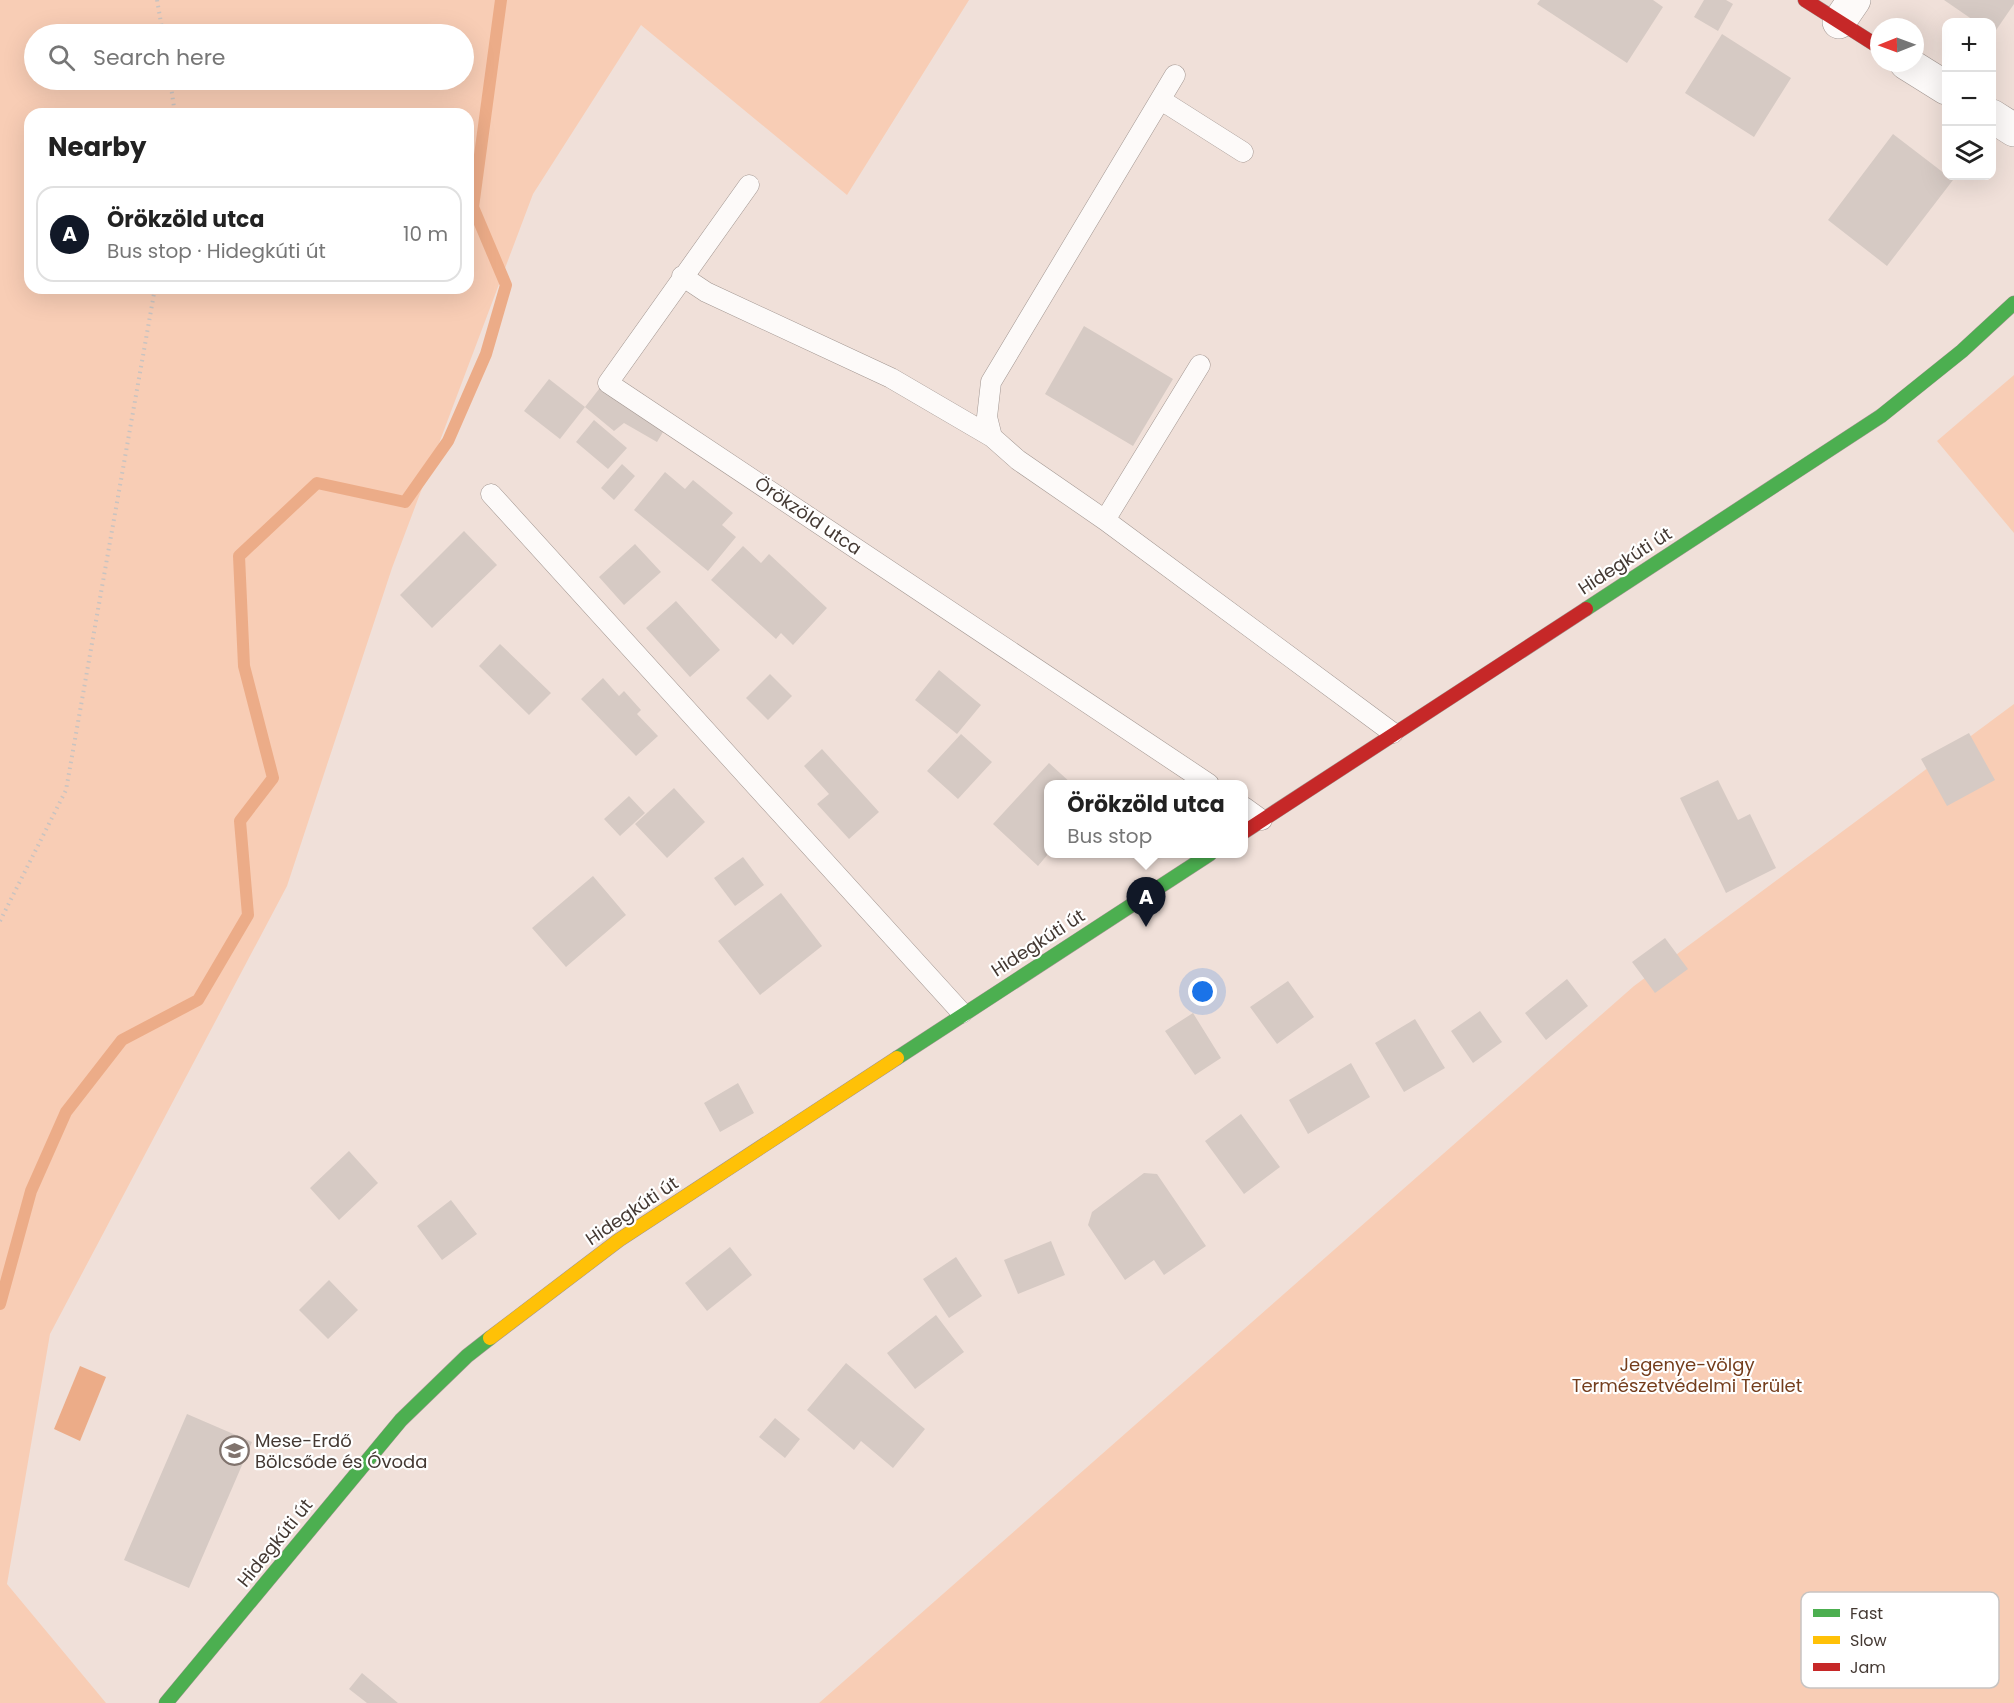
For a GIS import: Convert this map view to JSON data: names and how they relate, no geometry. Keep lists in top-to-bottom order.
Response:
{
  "streets": {
    "main road": ["Hidegkúti út"],
    "lane": ["Örökzöld utca"]
  },
  "parks": ["Jegenye-völgy Természetvédelmi Terület"],
  "places": {
    "school or university": ["Mese-Erdő Bölcsőde és Óvoda"]
  },
  "legend": ["Fast", "Slow", "Jam"],
  "north": "left",
  "page": {
    "map_buttons": ["+", "−"],
    "search": "Search here",
    "heading": "Nearby",
    "list": [
      {
        "mark": "A",
        "name": "Örökzöld utca",
        "note": "Bus stop · Hidegkúti út",
        "value": "10 m"
      }
    ],
    "popup": ["Örökzöld utca", "Bus stop"],
    "pins": "A"
  }
}
